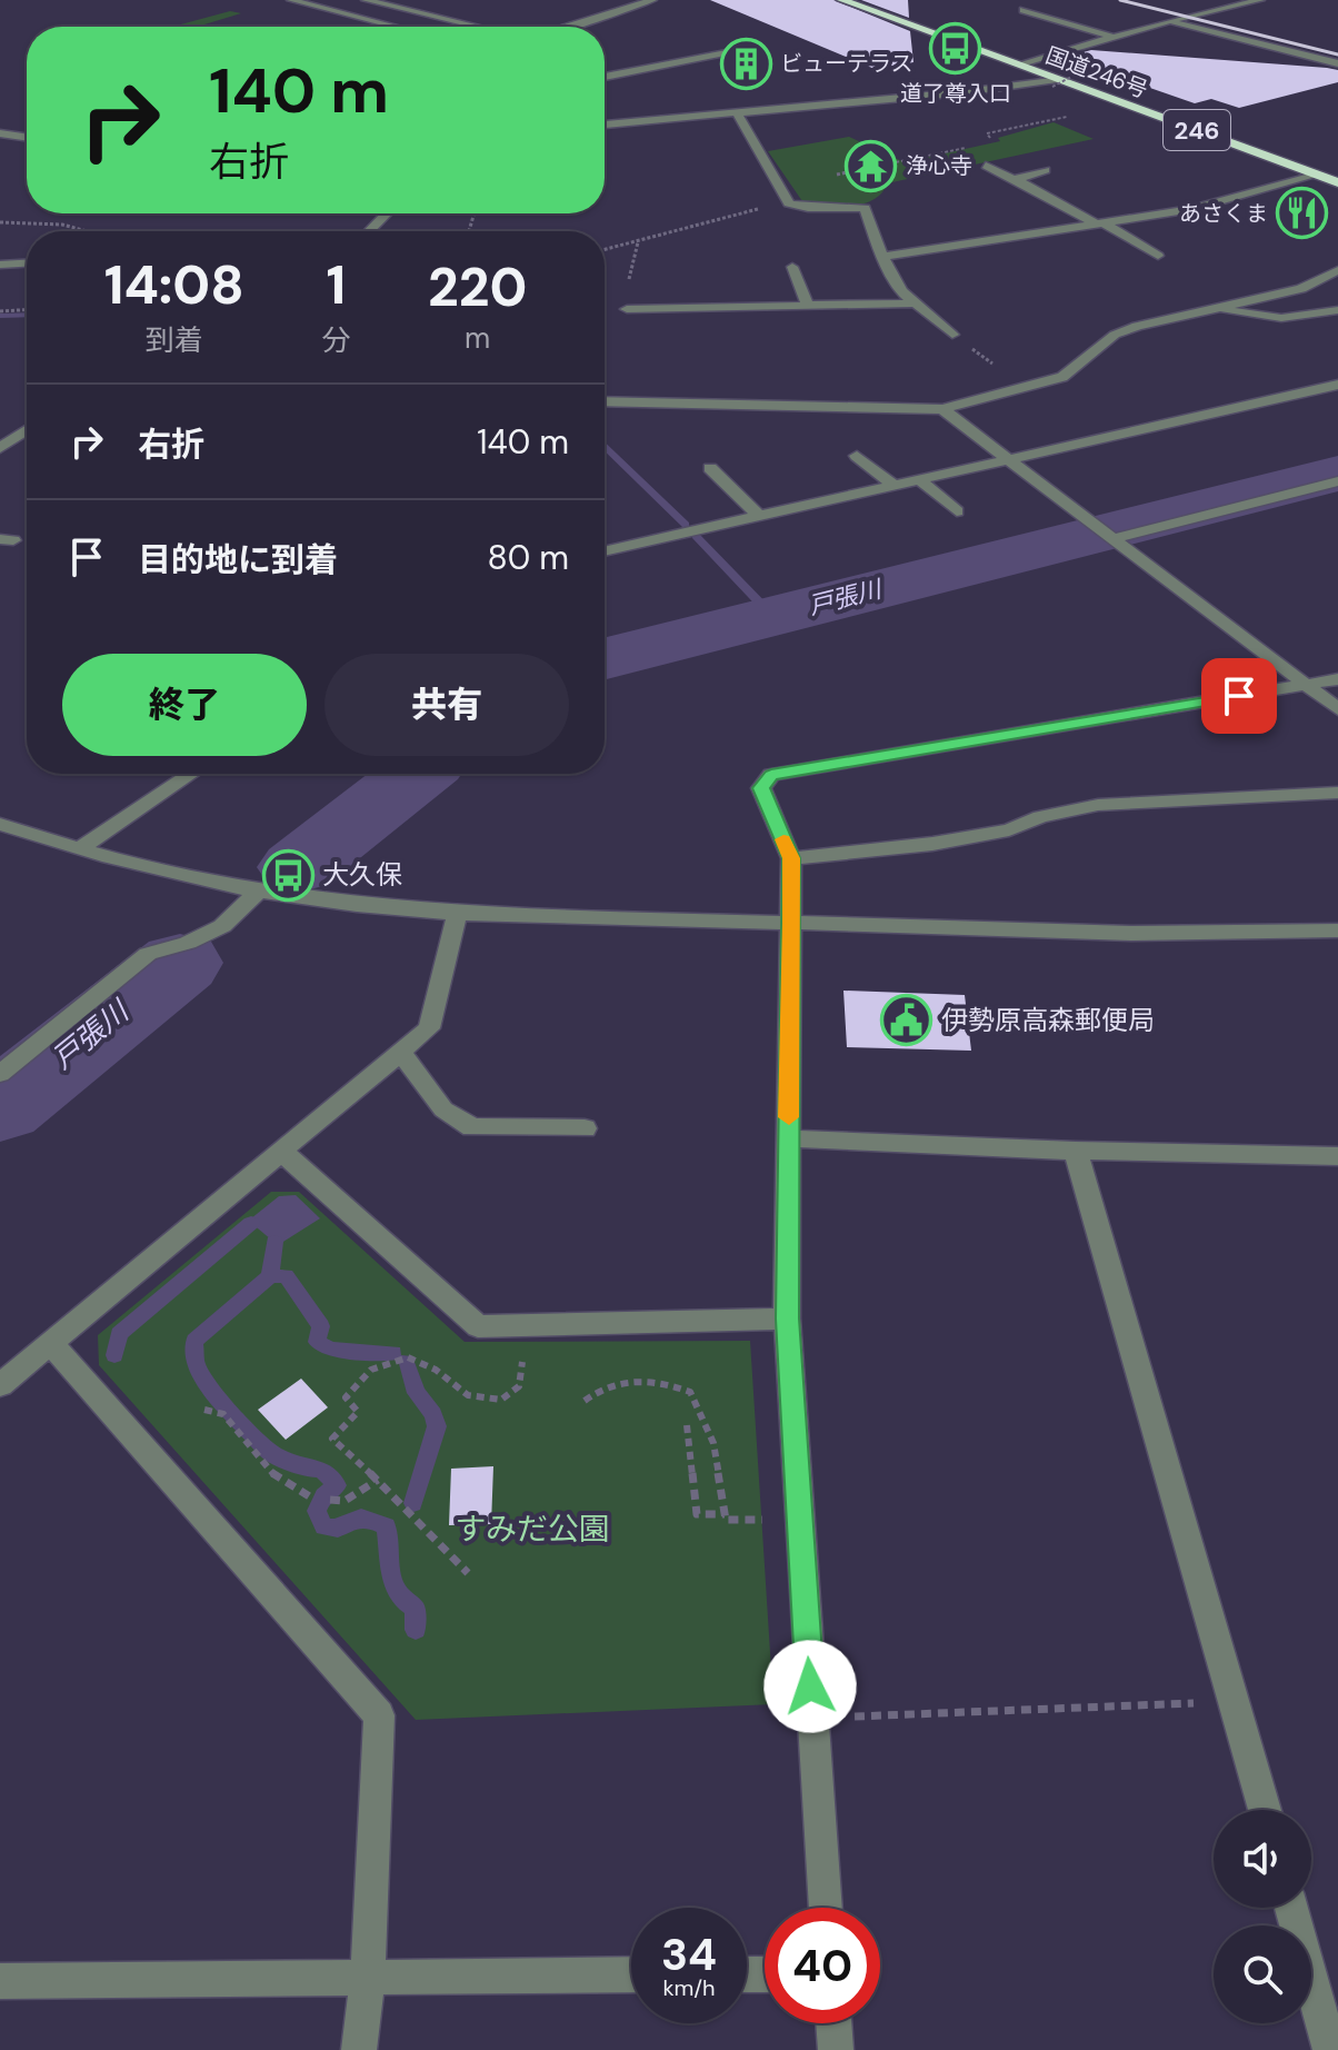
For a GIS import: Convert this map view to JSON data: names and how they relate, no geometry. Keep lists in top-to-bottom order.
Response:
{
  "streets": {
    "highway": ["国道246号", "246"]
  },
  "water": ["戸張川"],
  "parks": ["すみだ公園"],
  "places": {
    "bus stop": ["道了尊入口", "大久保"],
    "building": ["ビューテラス"],
    "temple": ["浄心寺"],
    "restaurant": ["あさくま"],
    "public building": ["伊勢原高森郵便局"]
  },
  "page": {
    "turn": ["140 m", "右折"],
    "eta": [
      "14:08",
      "到着",
      "1",
      "分",
      "220",
      "m"
    ],
    "list": [
      {
        "name": "右折",
        "value": "140 m"
      },
      {
        "name": "目的地に到着",
        "value": "80 m"
      }
    ],
    "buttons": ["終了", "共有"],
    "speed": "34 km/h",
    "limit": "40"
  }
}
